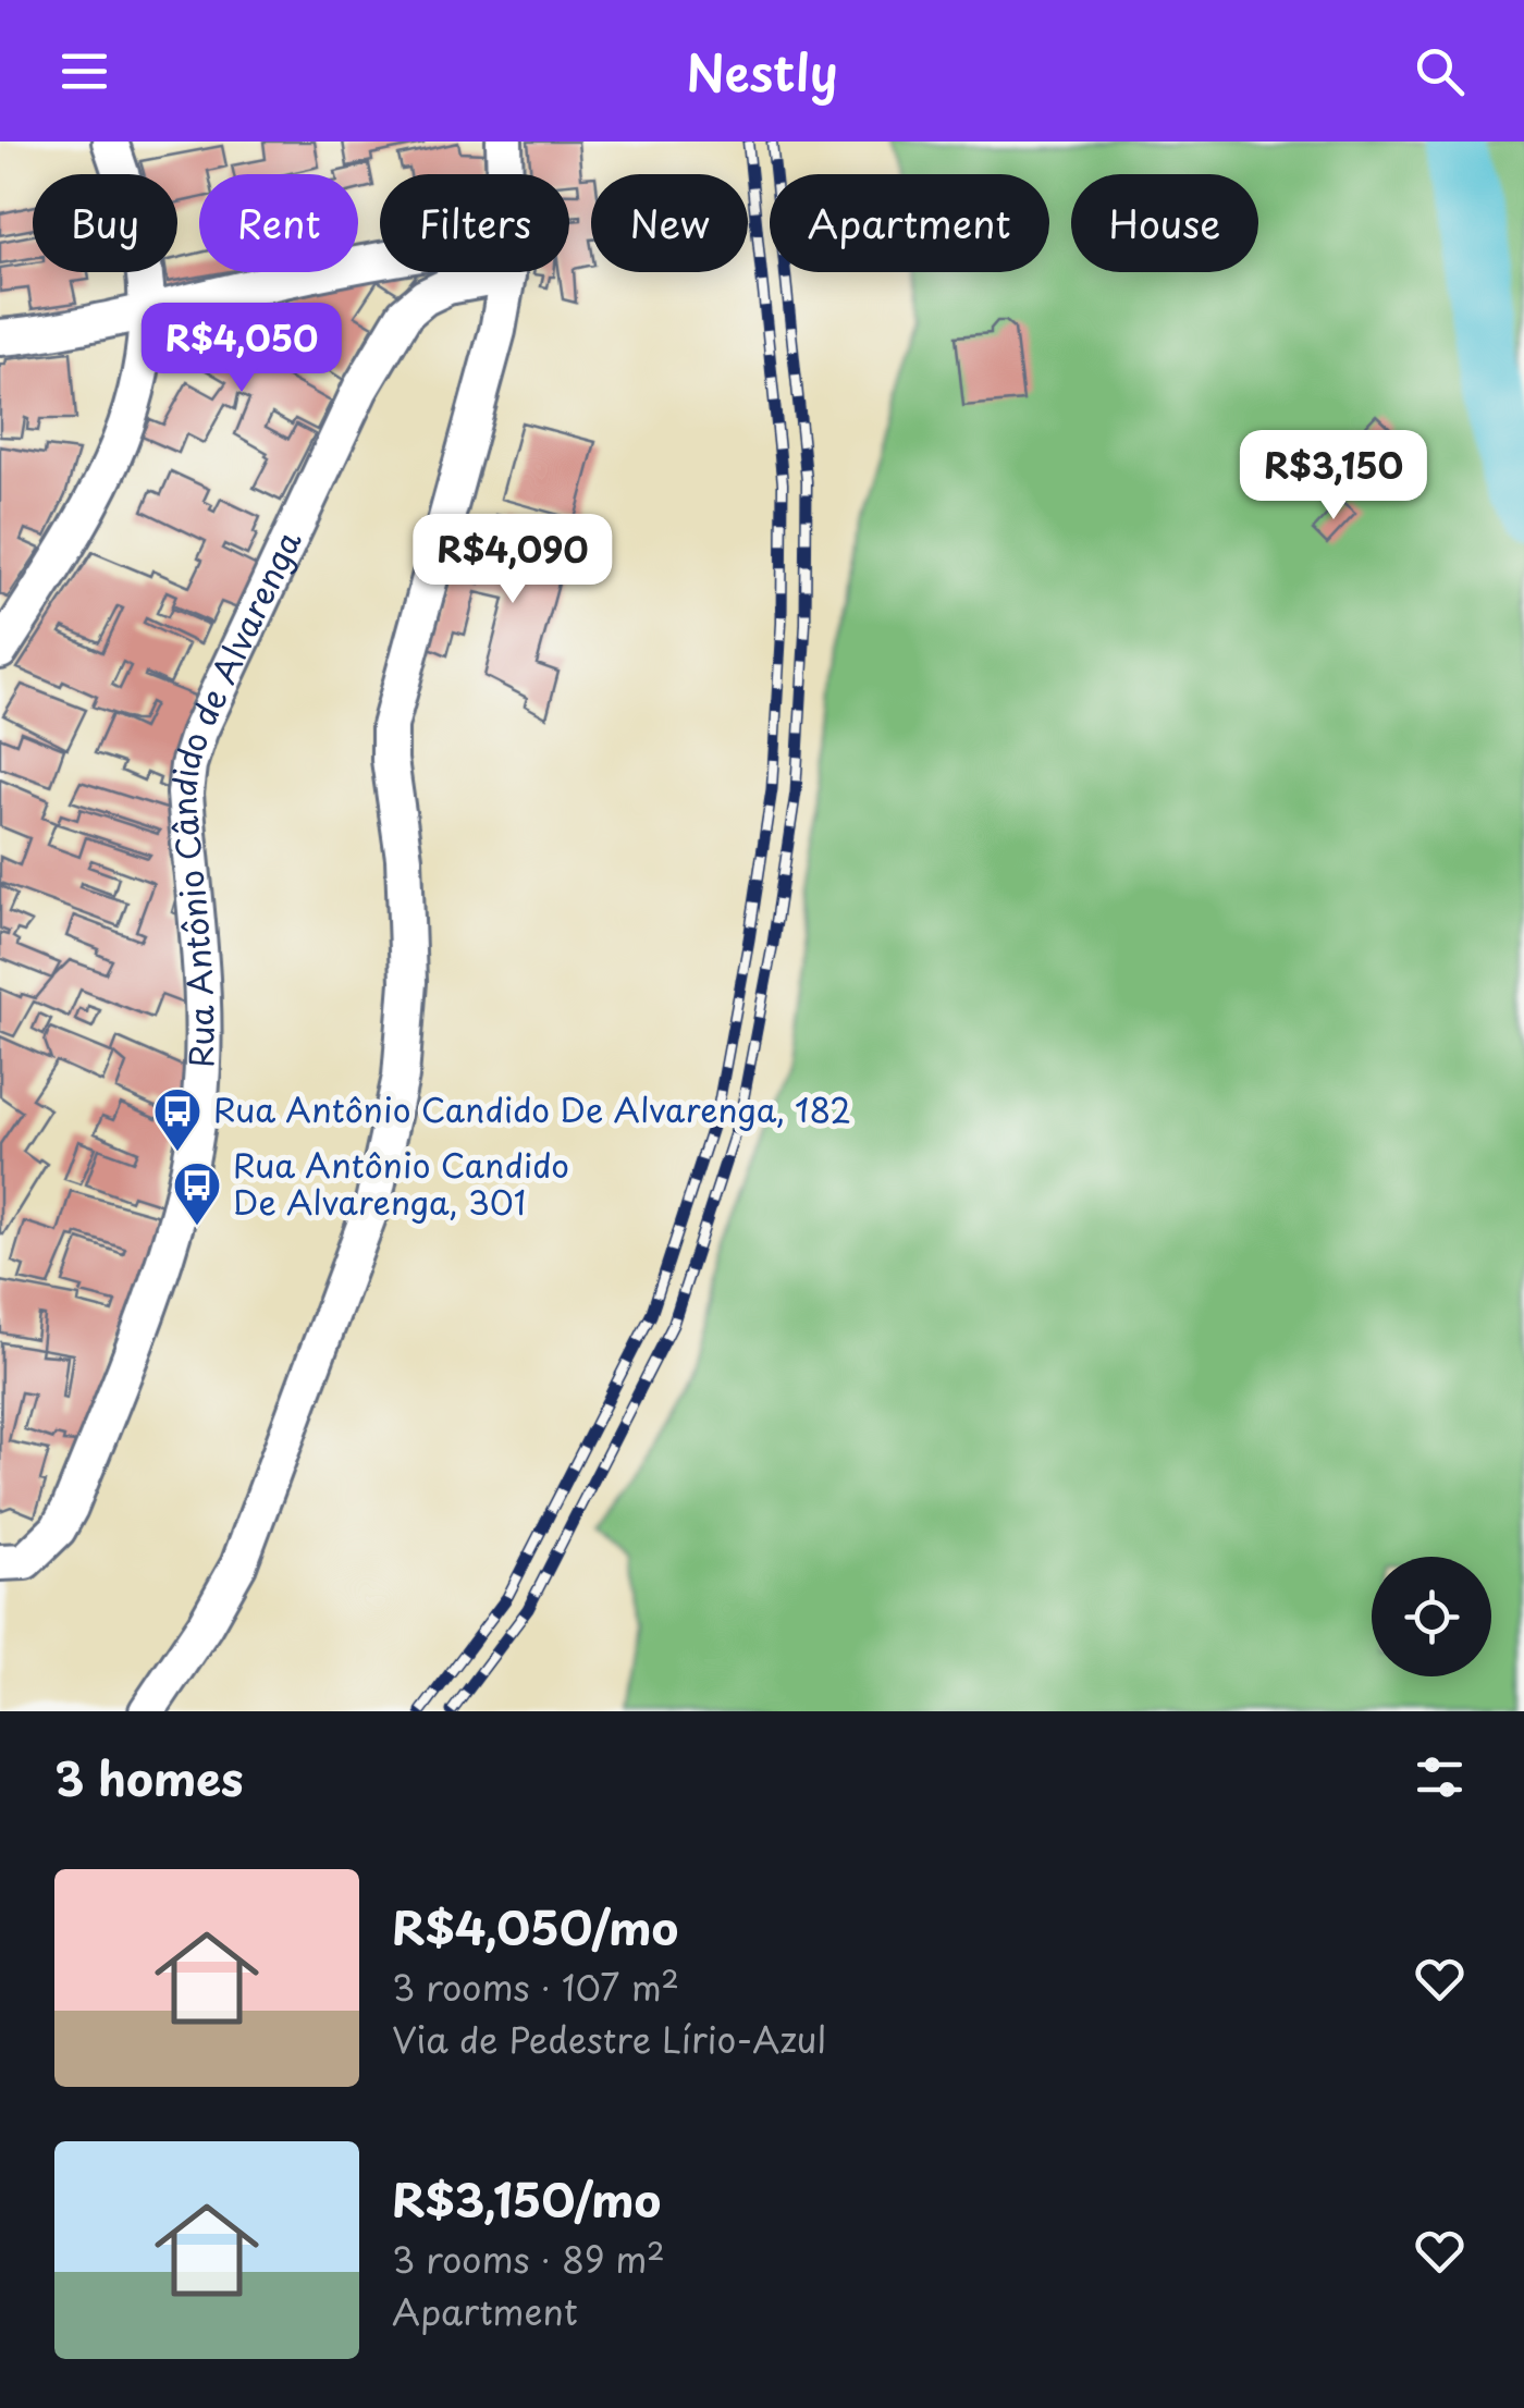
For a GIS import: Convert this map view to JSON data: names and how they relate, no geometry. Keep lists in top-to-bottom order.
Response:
{
  "streets": {
    "street": ["Rua Antônio Cândido de Alvarenga"]
  },
  "places": {
    "bus stop": ["Rua Antônio Candido De Alvarenga, 182", "Rua Antônio Candido De Alvarenga, 301"]
  },
  "page": {
    "header": "Nestly",
    "chip": [
      "Buy",
      "Rent",
      "Filters",
      "New",
      "Apartment",
      "House"
    ],
    "price": ["R$4,050", "R$3,150", "R$4,090"],
    "heading": "3 homes",
    "list": [
      {
        "name": "R$4,050/mo",
        "note": "3 rooms · 107 m² · Via de Pedestre Lírio-Azul"
      },
      {
        "name": "R$3,150/mo",
        "note": "3 rooms · 89 m² · Apartment"
      }
    ]
  }
}
